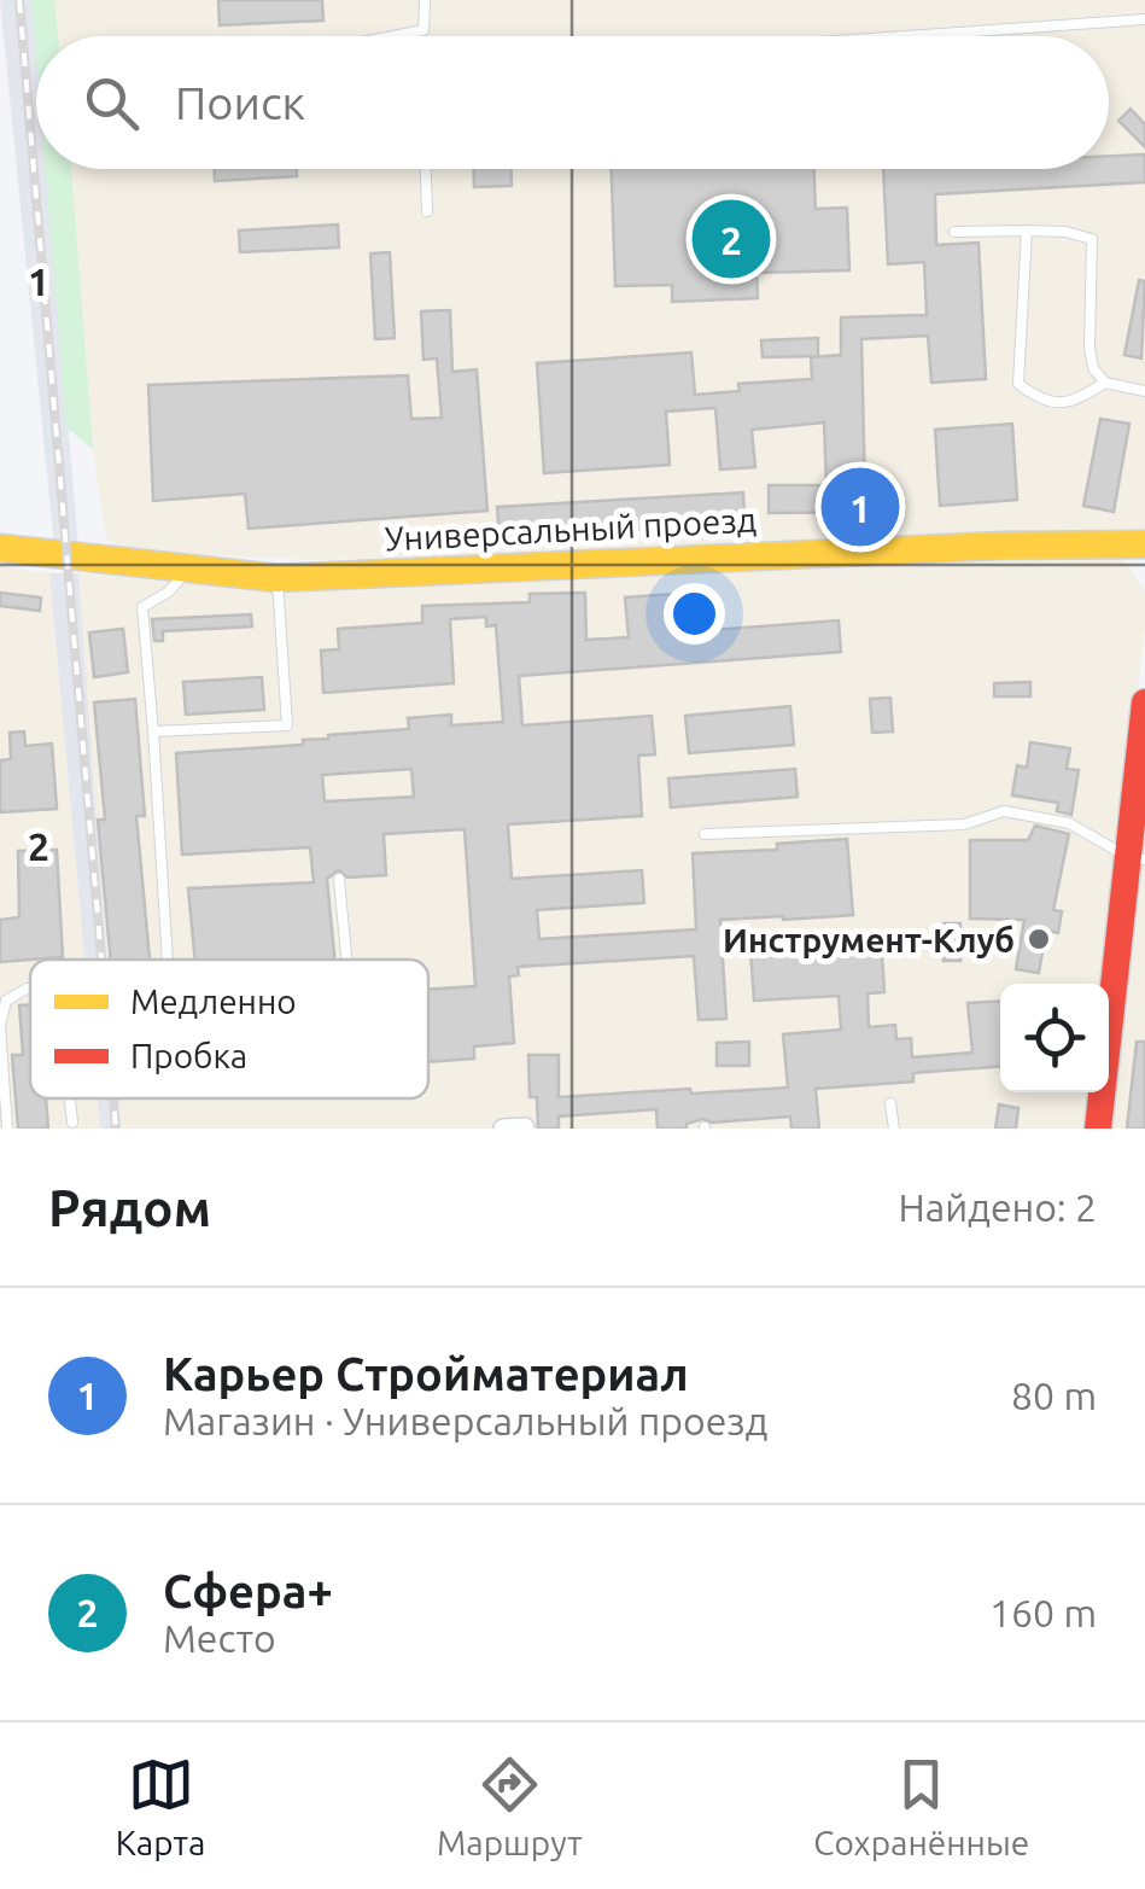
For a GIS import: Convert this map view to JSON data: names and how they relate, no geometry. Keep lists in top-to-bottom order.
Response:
{
  "streets": {
    "street": ["Универсальный проезд"]
  },
  "places": ["Инструмент-Клуб"],
  "legend": ["Медленно", "Пробка"],
  "page": {
    "search": "Поиск",
    "pins": ["2", "1"],
    "heading": ["Рядом", "Найдено: 2"],
    "list": [
      {
        "mark": "1",
        "name": "Карьер Стройматериал",
        "note": "Магазин · Универсальный проезд",
        "value": "80 m"
      },
      {
        "mark": "2",
        "name": "Сфера+",
        "note": "Место",
        "value": "160 m"
      }
    ],
    "nav": ["Карта", "Маршрут", "Сохранённые"]
  },
  "grid": {
    "rows": ["1", "2"]
  }
}
